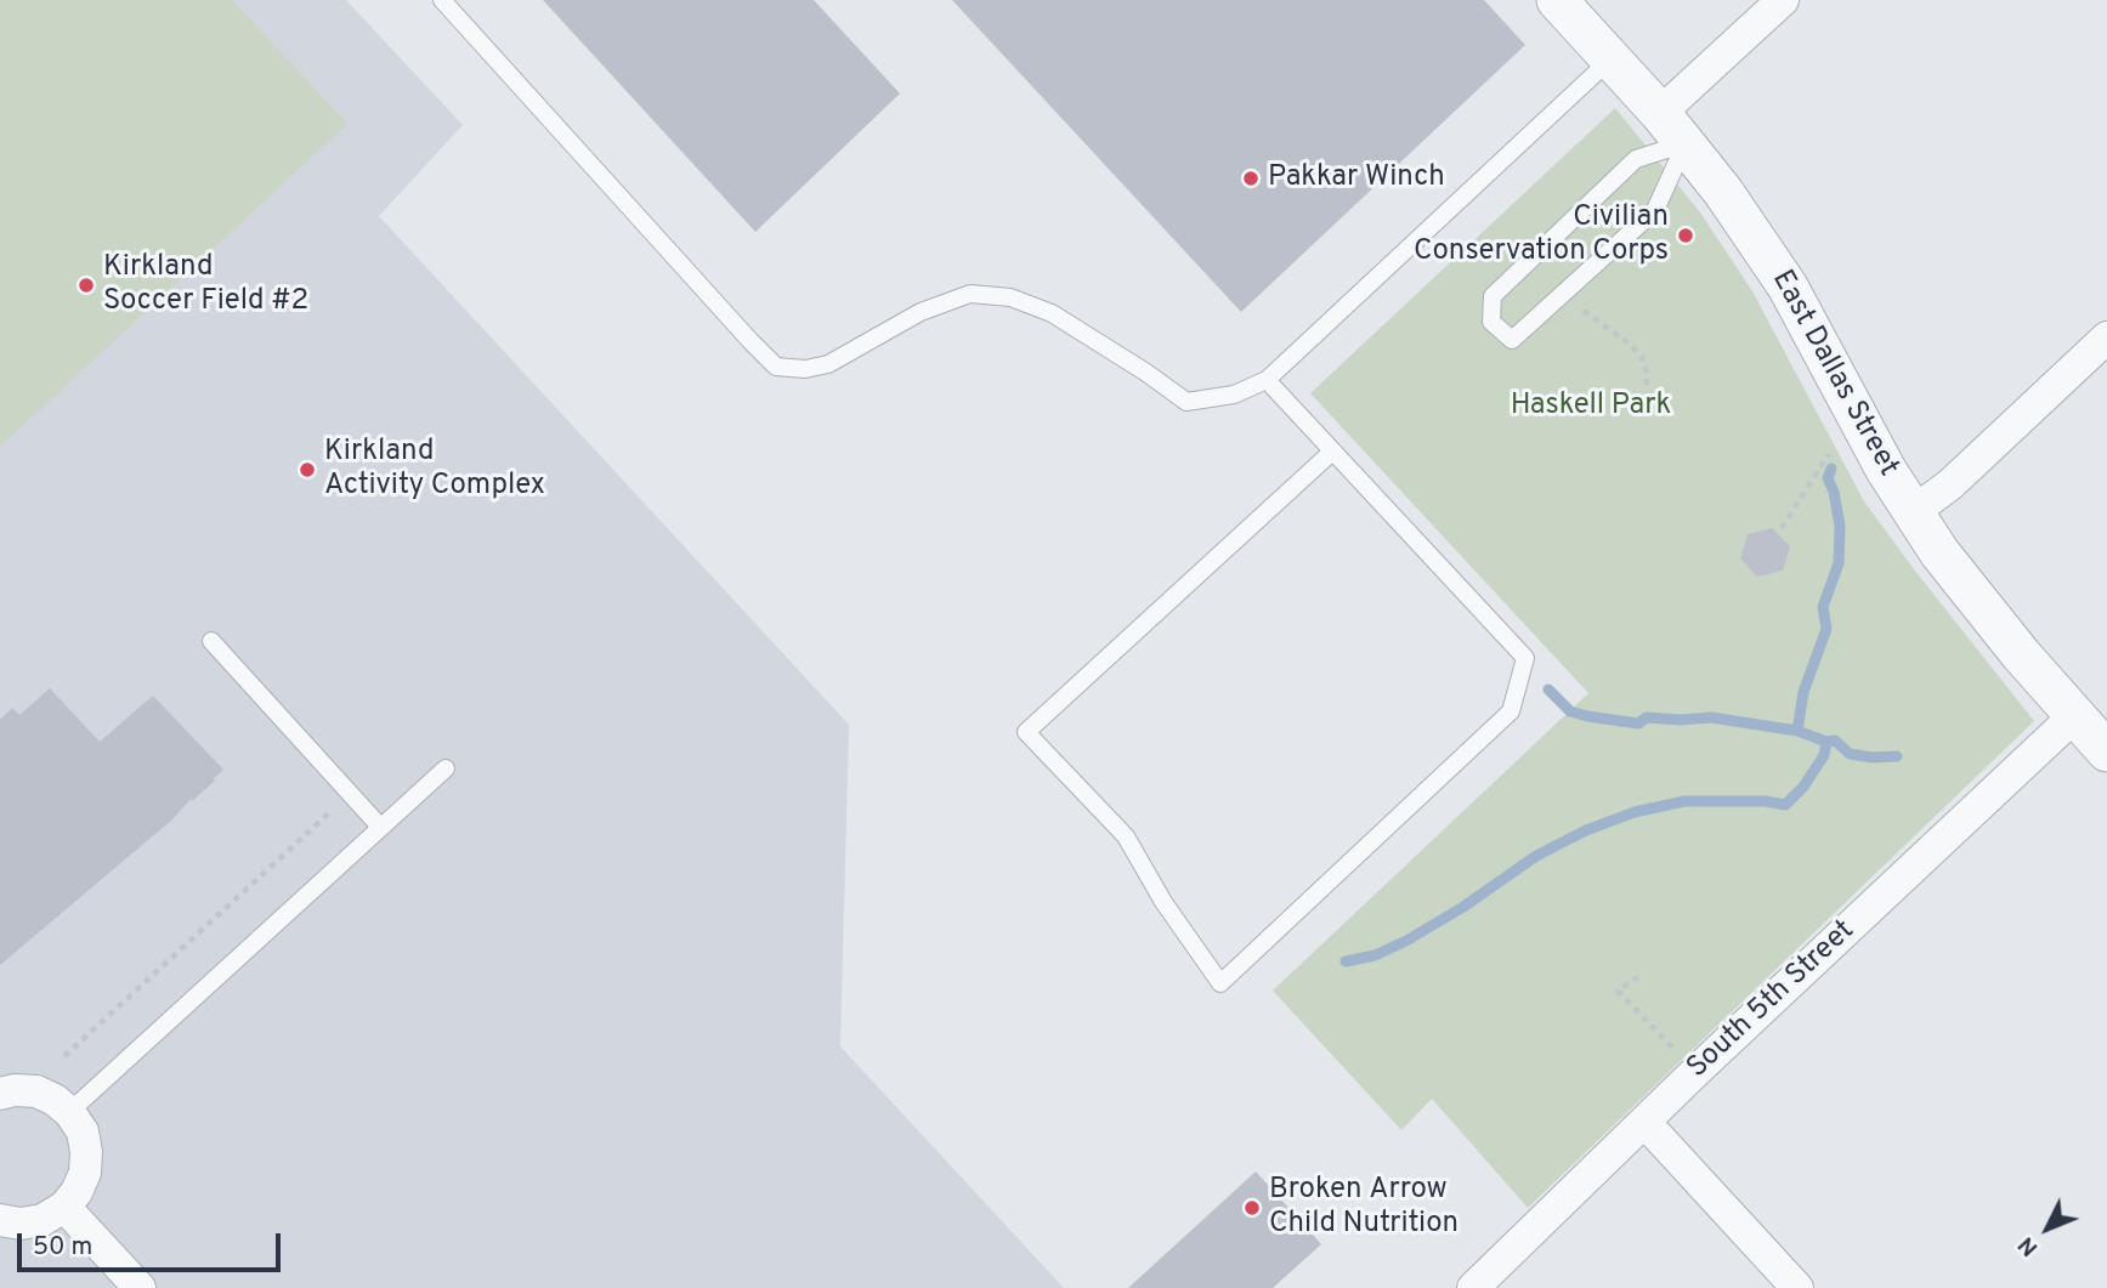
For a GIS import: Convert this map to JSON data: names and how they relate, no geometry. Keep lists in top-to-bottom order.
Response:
{
  "streets": {
    "street": ["East Dallas Street", "South 5th Street"]
  },
  "crossings": [
    ["East Dallas Street", "South 5th Street"]
  ],
  "parks": ["Haskell Park"],
  "places": [
    "Pakkar Winch",
    "Civilian Conservation Corps",
    "Kirkland Soccer Field #2",
    "Kirkland Activity Complex",
    "Broken Arrow Child Nutrition"
  ],
  "scale_bar": "50 m",
  "north": "bottom left"
}
